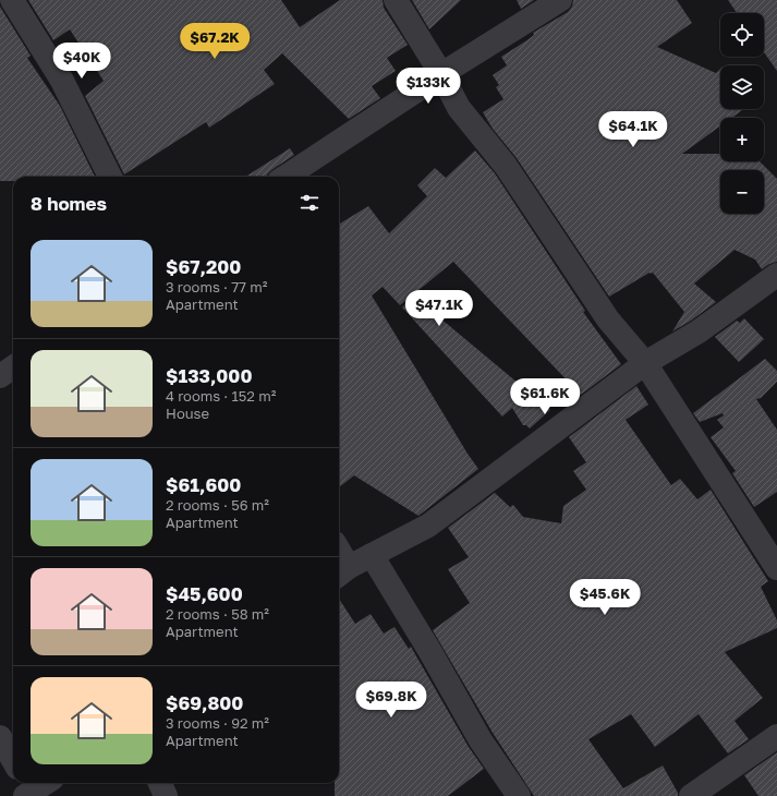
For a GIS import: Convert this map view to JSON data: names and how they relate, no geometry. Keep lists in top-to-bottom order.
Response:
{
  "page": {
    "map_buttons": ["+", "−"],
    "price": [
      "$67.2K",
      "$40K",
      "$133K",
      "$64.1K",
      "$47.1K",
      "$61.6K",
      "$45.6K",
      "$69.8K"
    ],
    "heading": "8 homes",
    "list": [
      {
        "name": "$67,200",
        "note": "3 rooms · 77 m² · Apartment"
      },
      {
        "name": "$133,000",
        "note": "4 rooms · 152 m² · House"
      },
      {
        "name": "$61,600",
        "note": "2 rooms · 56 m² · Apartment"
      },
      {
        "name": "$45,600",
        "note": "2 rooms · 58 m² · Apartment"
      },
      {
        "name": "$69,800",
        "note": "3 rooms · 92 m² · Apartment"
      }
    ]
  }
}
